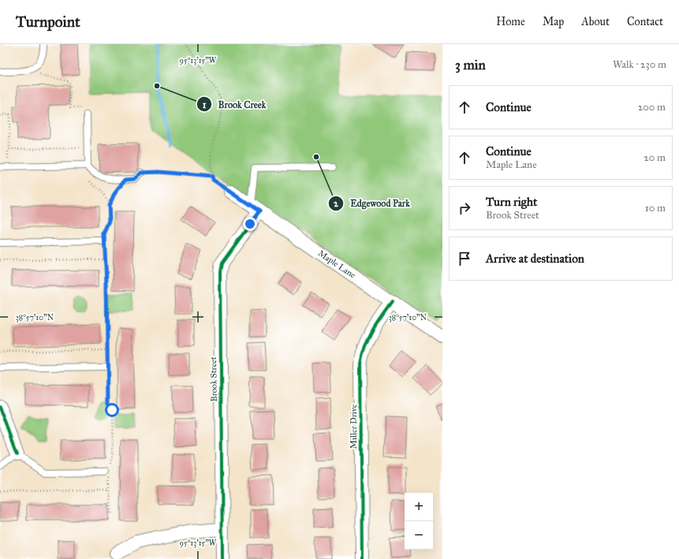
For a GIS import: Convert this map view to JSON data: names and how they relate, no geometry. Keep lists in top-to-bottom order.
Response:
{
  "streets": {
    "street": ["Maple Lane", "Brook Street", "Miller Drive"]
  },
  "crossings": [
    ["Maple Lane", "Brook Street"],
    ["Maple Lane", "Miller Drive"]
  ],
  "places": ["Brook Creek", "Edgewood Park"],
  "page": {
    "header": "Turnpoint",
    "nav": [
      "Home",
      "Map",
      "About",
      "Contact"
    ],
    "heading": ["3 min", "Walk · 230 m"],
    "list": [
      ["Continue", "200 m"],
      ["Continue", "Maple Lane", "20 m"],
      ["Turn right", "Brook Street", "10 m"],
      "Arrive at destination"
    ],
    "map_buttons": ["+", "−"]
  },
  "coordinates": ["95°13'15\"W", "38°57'10\"N"]
}
